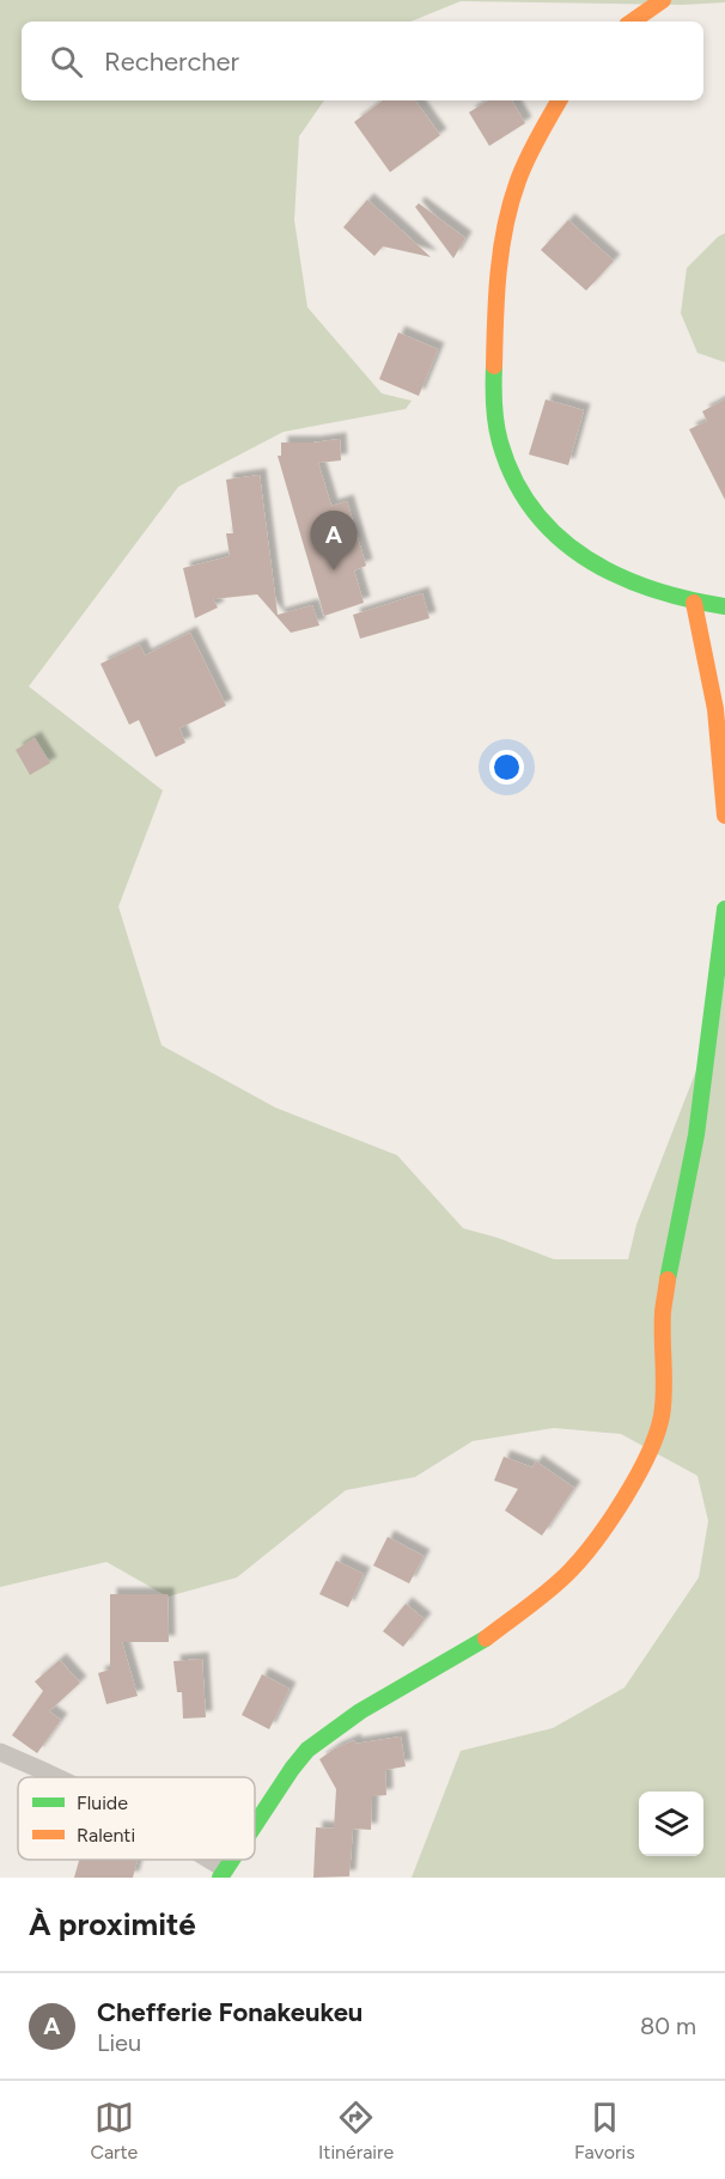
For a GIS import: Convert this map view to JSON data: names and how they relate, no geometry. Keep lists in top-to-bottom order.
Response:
{
  "legend": ["Fluide", "Ralenti"],
  "page": {
    "search": "Rechercher",
    "pins": "A",
    "heading": "À proximité",
    "list": [
      {
        "mark": "A",
        "name": "Chefferie Fonakeukeu",
        "note": "Lieu",
        "value": "80 m"
      }
    ],
    "nav": ["Carte", "Itinéraire", "Favoris"]
  }
}
